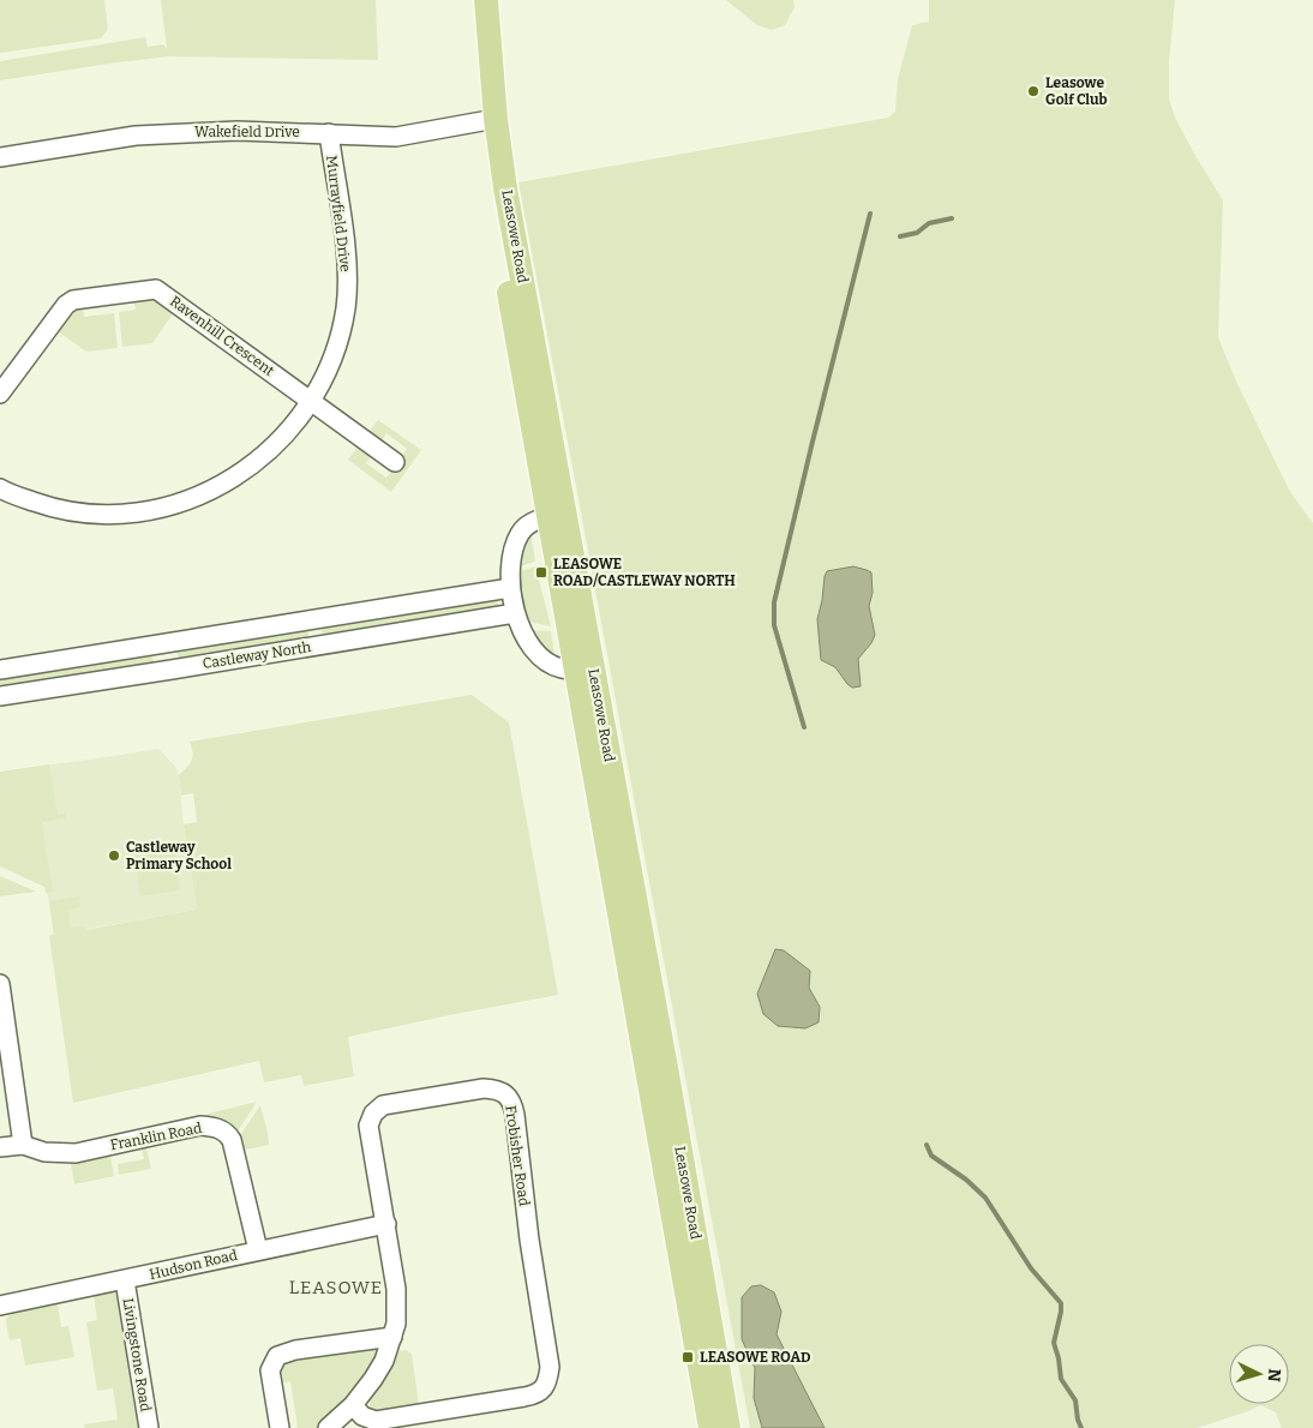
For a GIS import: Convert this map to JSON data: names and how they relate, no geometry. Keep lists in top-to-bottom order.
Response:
{
  "streets": {
    "main road": ["Leasowe Road"],
    "street": [
      "Wakefield Drive",
      "Murrayfield Drive",
      "Ravenhill Crescent",
      "Castleway North",
      "Franklin Road",
      "Frobisher Road",
      "Hudson Road",
      "Livingstone Road"
    ]
  },
  "crossings": [
    ["Wakefield Drive", "Murrayfield Drive"],
    ["Wakefield Drive", "Leasowe Road"],
    ["Murrayfield Drive", "Ravenhill Crescent"],
    ["Leasowe Road", "Castleway North"],
    ["Franklin Road", "Hudson Road"],
    ["Frobisher Road", "Hudson Road"],
    ["Hudson Road", "Livingstone Road"]
  ],
  "districts": ["LEASOWE"],
  "places": {
    "other": ["Leasowe Golf Club", "Castleway Primary School"],
    "transit": ["LEASOWE ROAD/CASTLEWAY NORTH", "LEASOWE ROAD"]
  },
  "north": "right"
}
